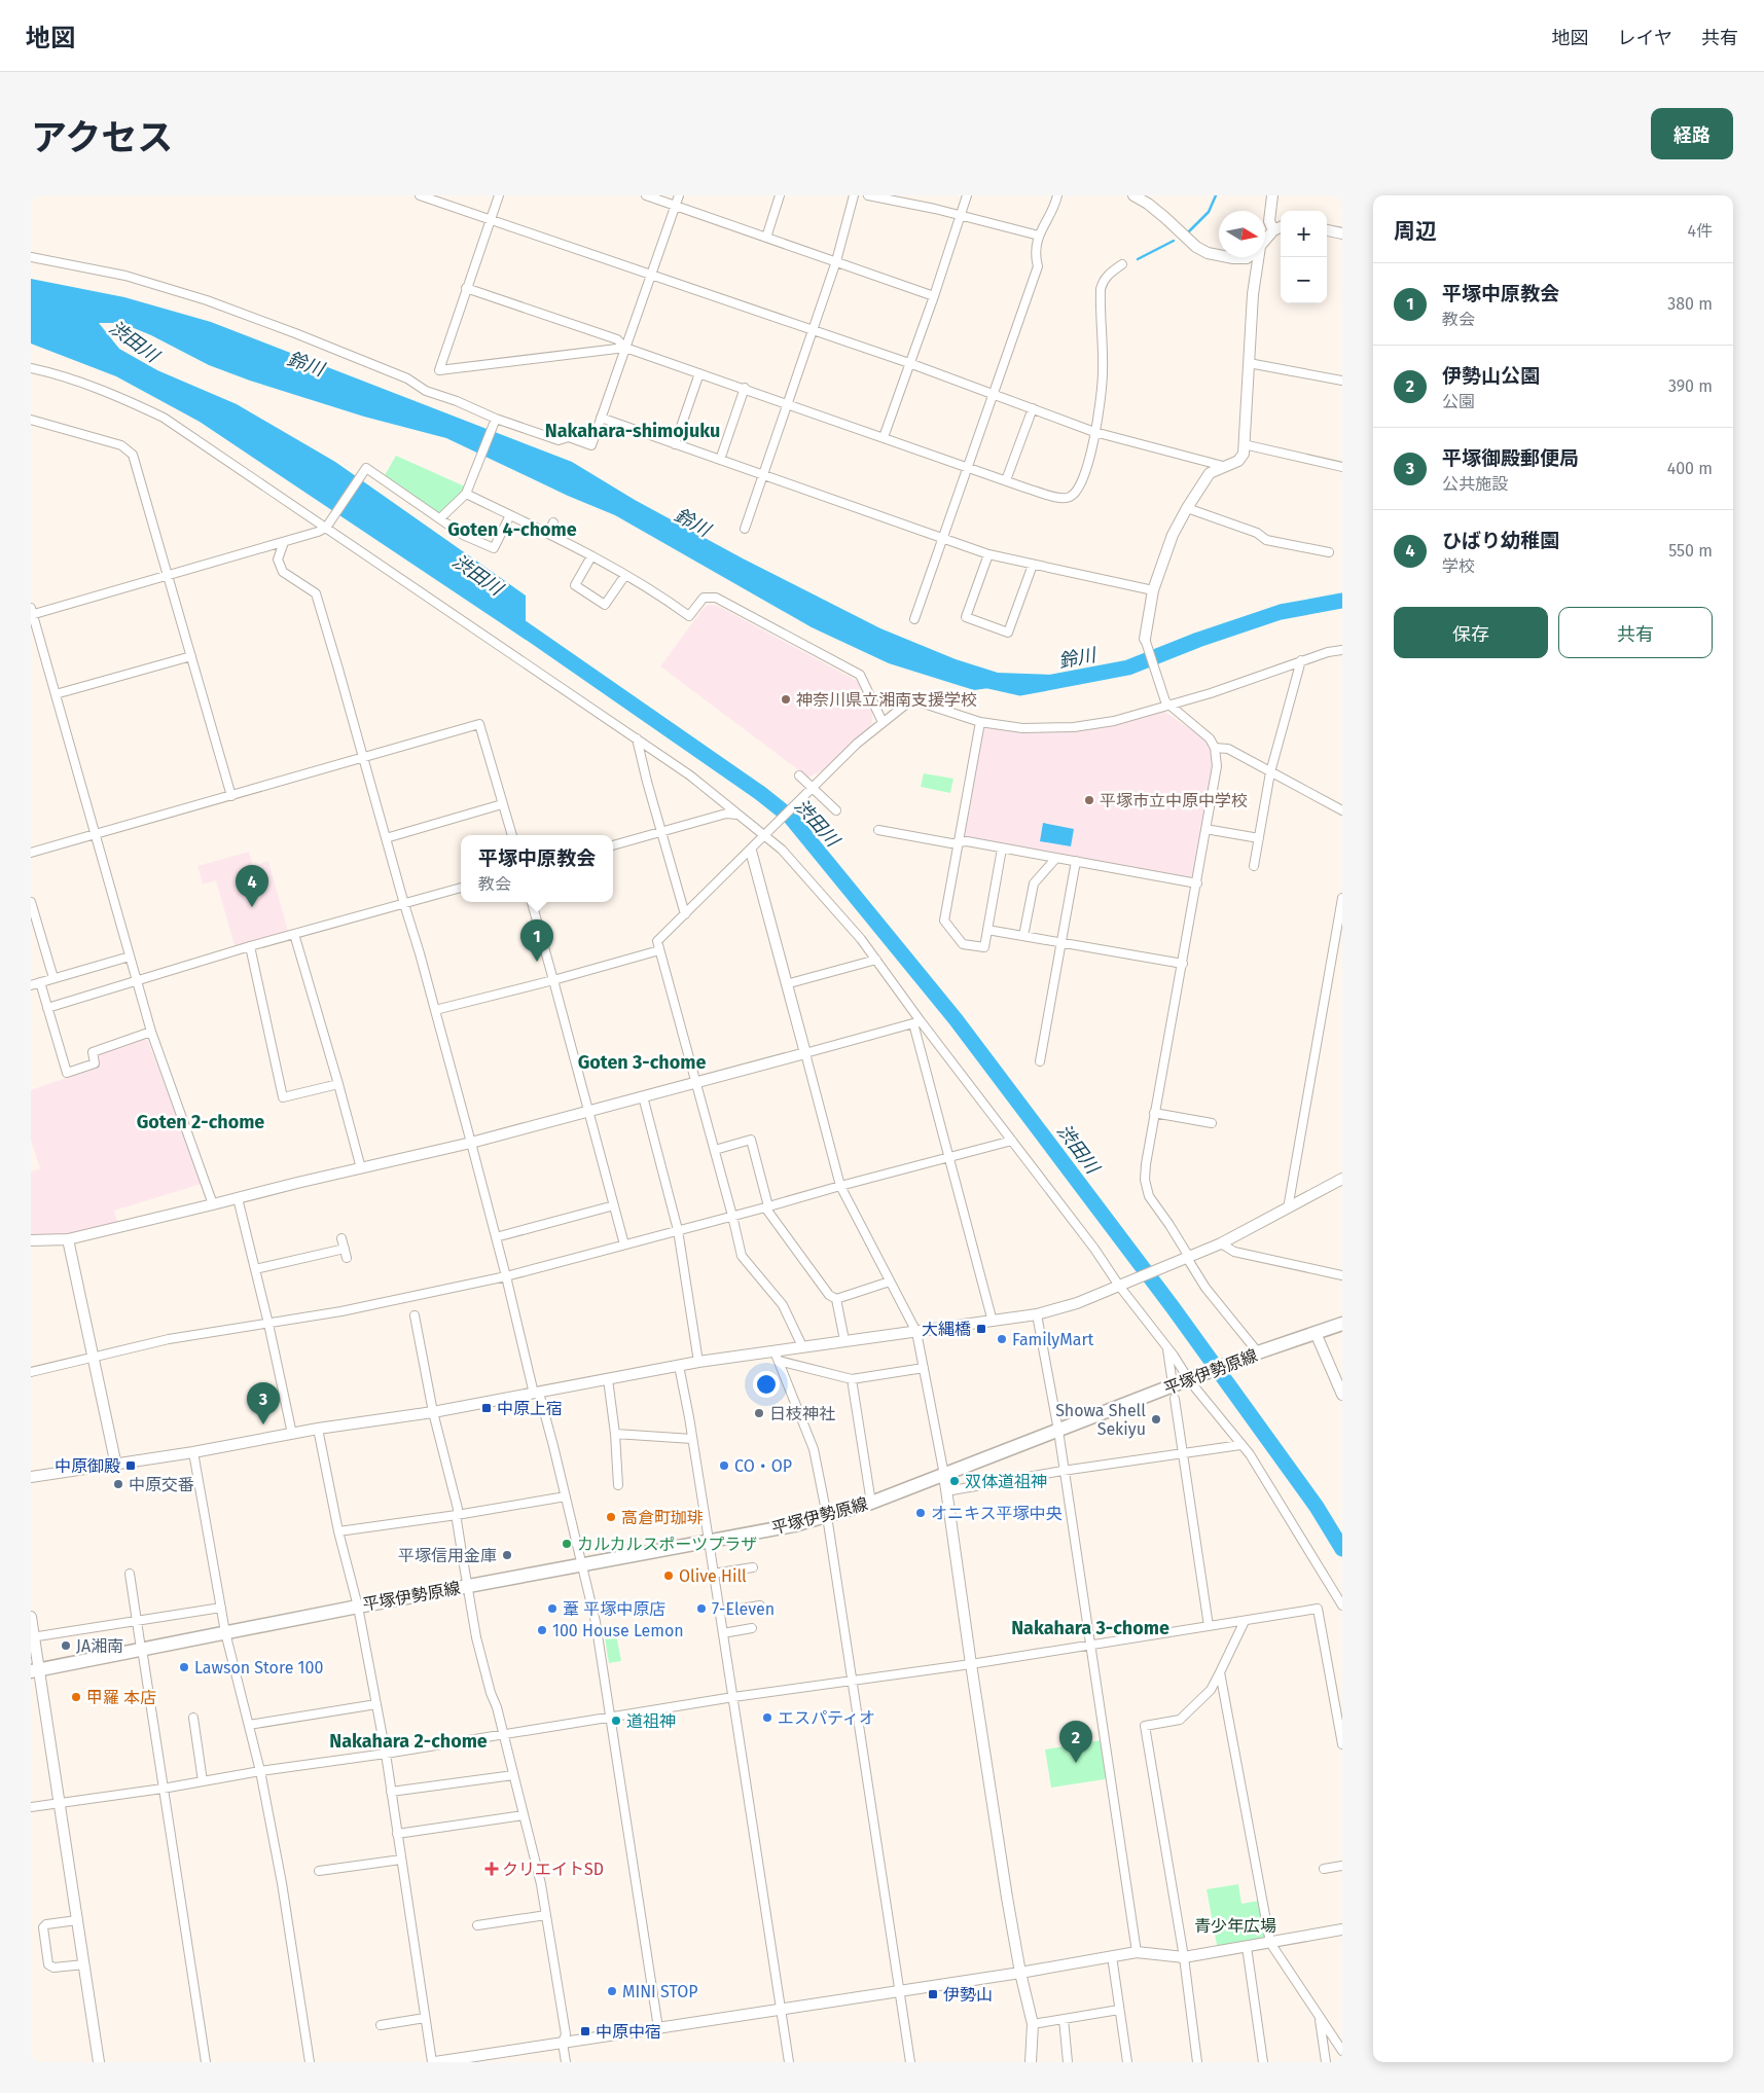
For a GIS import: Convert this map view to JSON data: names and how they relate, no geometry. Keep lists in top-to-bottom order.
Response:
{
  "streets": {
    "main road": ["平塚伊勢原線"]
  },
  "districts": [
    "Nakahara-shimojuku",
    "Goten 4-chome",
    "Goten 3-chome",
    "Goten 2-chome",
    "Nakahara 3-chome",
    "Nakahara 2-chome"
  ],
  "water": ["渋田川", "鈴川"],
  "parks": ["青少年広場"],
  "places": {
    "other": [
      "神奈川県立湘南支援学校",
      "平塚市立中原中学校",
      "FamilyMart",
      "日枝神社",
      "Showa Shell Sekiyu",
      "CO・OP",
      "双体道祖神",
      "中原交番",
      "オニキス平塚中央",
      "高倉町珈琲",
      "カルカルスポーツプラザ",
      "平塚信用金庫",
      "Olive Hill",
      "葦 平塚中原店",
      "7-Eleven",
      "100 House Lemon",
      "JA湘南",
      "Lawson Store 100",
      "甲羅 本店",
      "エスパティオ",
      "道祖神",
      "MINI STOP"
    ],
    "transit": [
      "大縄橋",
      "中原上宿",
      "中原御殿",
      "伊勢山",
      "中原中宿"
    ],
    "health": ["クリエイトSD"]
  },
  "north": "right",
  "page": {
    "header": "地図",
    "nav": ["地図", "レイヤ", "共有"],
    "title": "アクセス",
    "buttons": [
      "経路",
      ["保存", "共有"]
    ],
    "heading": ["周辺", "4件"],
    "map_buttons": ["+", "−"],
    "list": [
      {
        "mark": "1",
        "name": "平塚中原教会",
        "note": "教会",
        "value": "380 m"
      },
      {
        "mark": "2",
        "name": "伊勢山公園",
        "note": "公園",
        "value": "390 m"
      },
      {
        "mark": "3",
        "name": "平塚御殿郵便局",
        "note": "公共施設",
        "value": "400 m"
      },
      {
        "mark": "4",
        "name": "ひばり幼稚園",
        "note": "学校",
        "value": "550 m"
      }
    ],
    "popup": ["平塚中原教会", "教会"],
    "pins": [
      "4",
      "1",
      "3",
      "2"
    ]
  }
}
